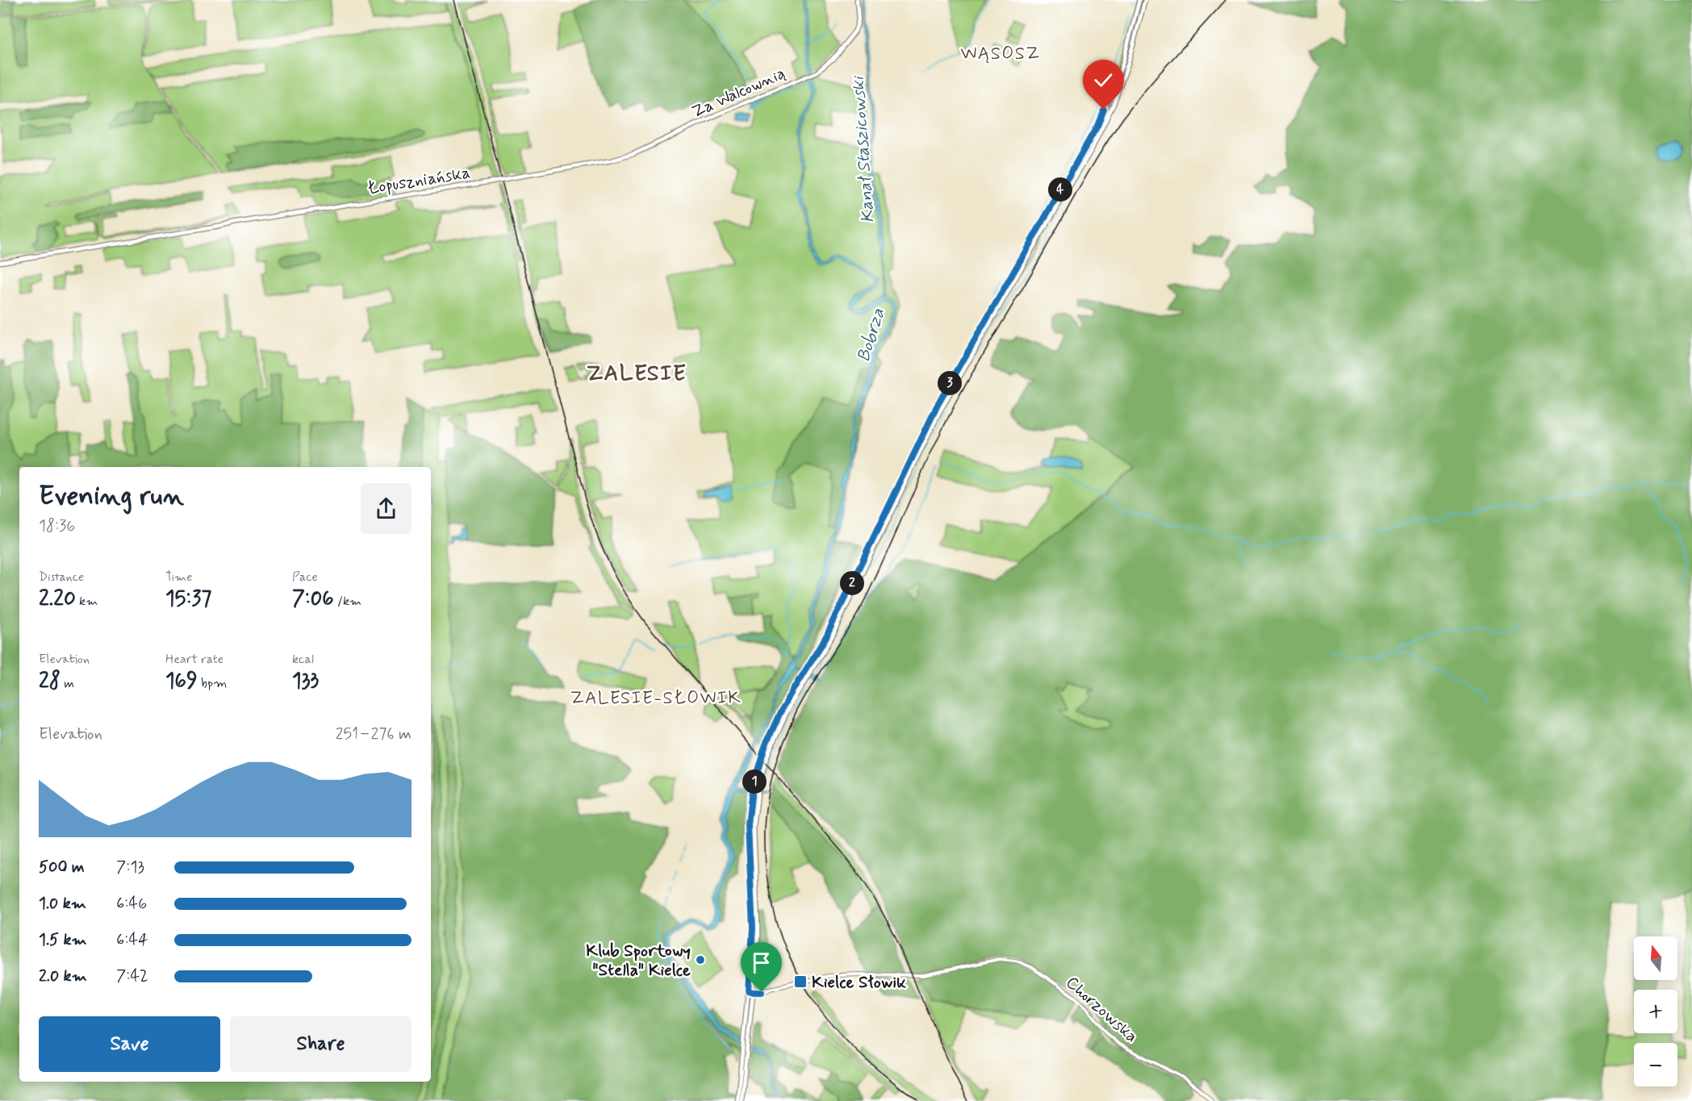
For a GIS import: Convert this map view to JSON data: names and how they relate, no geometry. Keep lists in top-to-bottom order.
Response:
{
  "streets": {
    "main road": ["Za Walcownią", "Łopuszniańska"],
    "street": ["Chorzowska"]
  },
  "crossings": [
    ["Za Walcownią", "Łopuszniańska"]
  ],
  "districts": ["WĄSOSZ", "ZALESIE", "ZALESIE-SŁOWIK"],
  "water": ["Kanał Staszicowski", "Bobrza"],
  "places": {
    "other": ["Klub Sportowy \"Stella\" Kielce"],
    "transit": ["Kielce Słowik"]
  },
  "north": "top",
  "page": {
    "pins": [
      "4",
      "3",
      "2",
      "1"
    ],
    "heading": ["Evening run", "18:36"],
    "stats": [
      ["Distance", "2.20 km"],
      ["Time", "15:37"],
      ["Pace", "7:06 /km"],
      ["Elevation", "28 m"],
      ["Heart rate", "169 bpm"],
      ["kcal", "133"]
    ],
    "chart": ["Elevation", "251–276 m"],
    "list": [
      {
        "name": "500 m",
        "note": "7:13"
      },
      {
        "name": "1.0 km",
        "note": "6:46"
      },
      {
        "name": "1.5 km",
        "note": "6:44"
      },
      {
        "name": "2.0 km",
        "note": "7:42"
      }
    ],
    "map_buttons": ["+", "−"],
    "buttons": ["Save", "Share"]
  }
}
